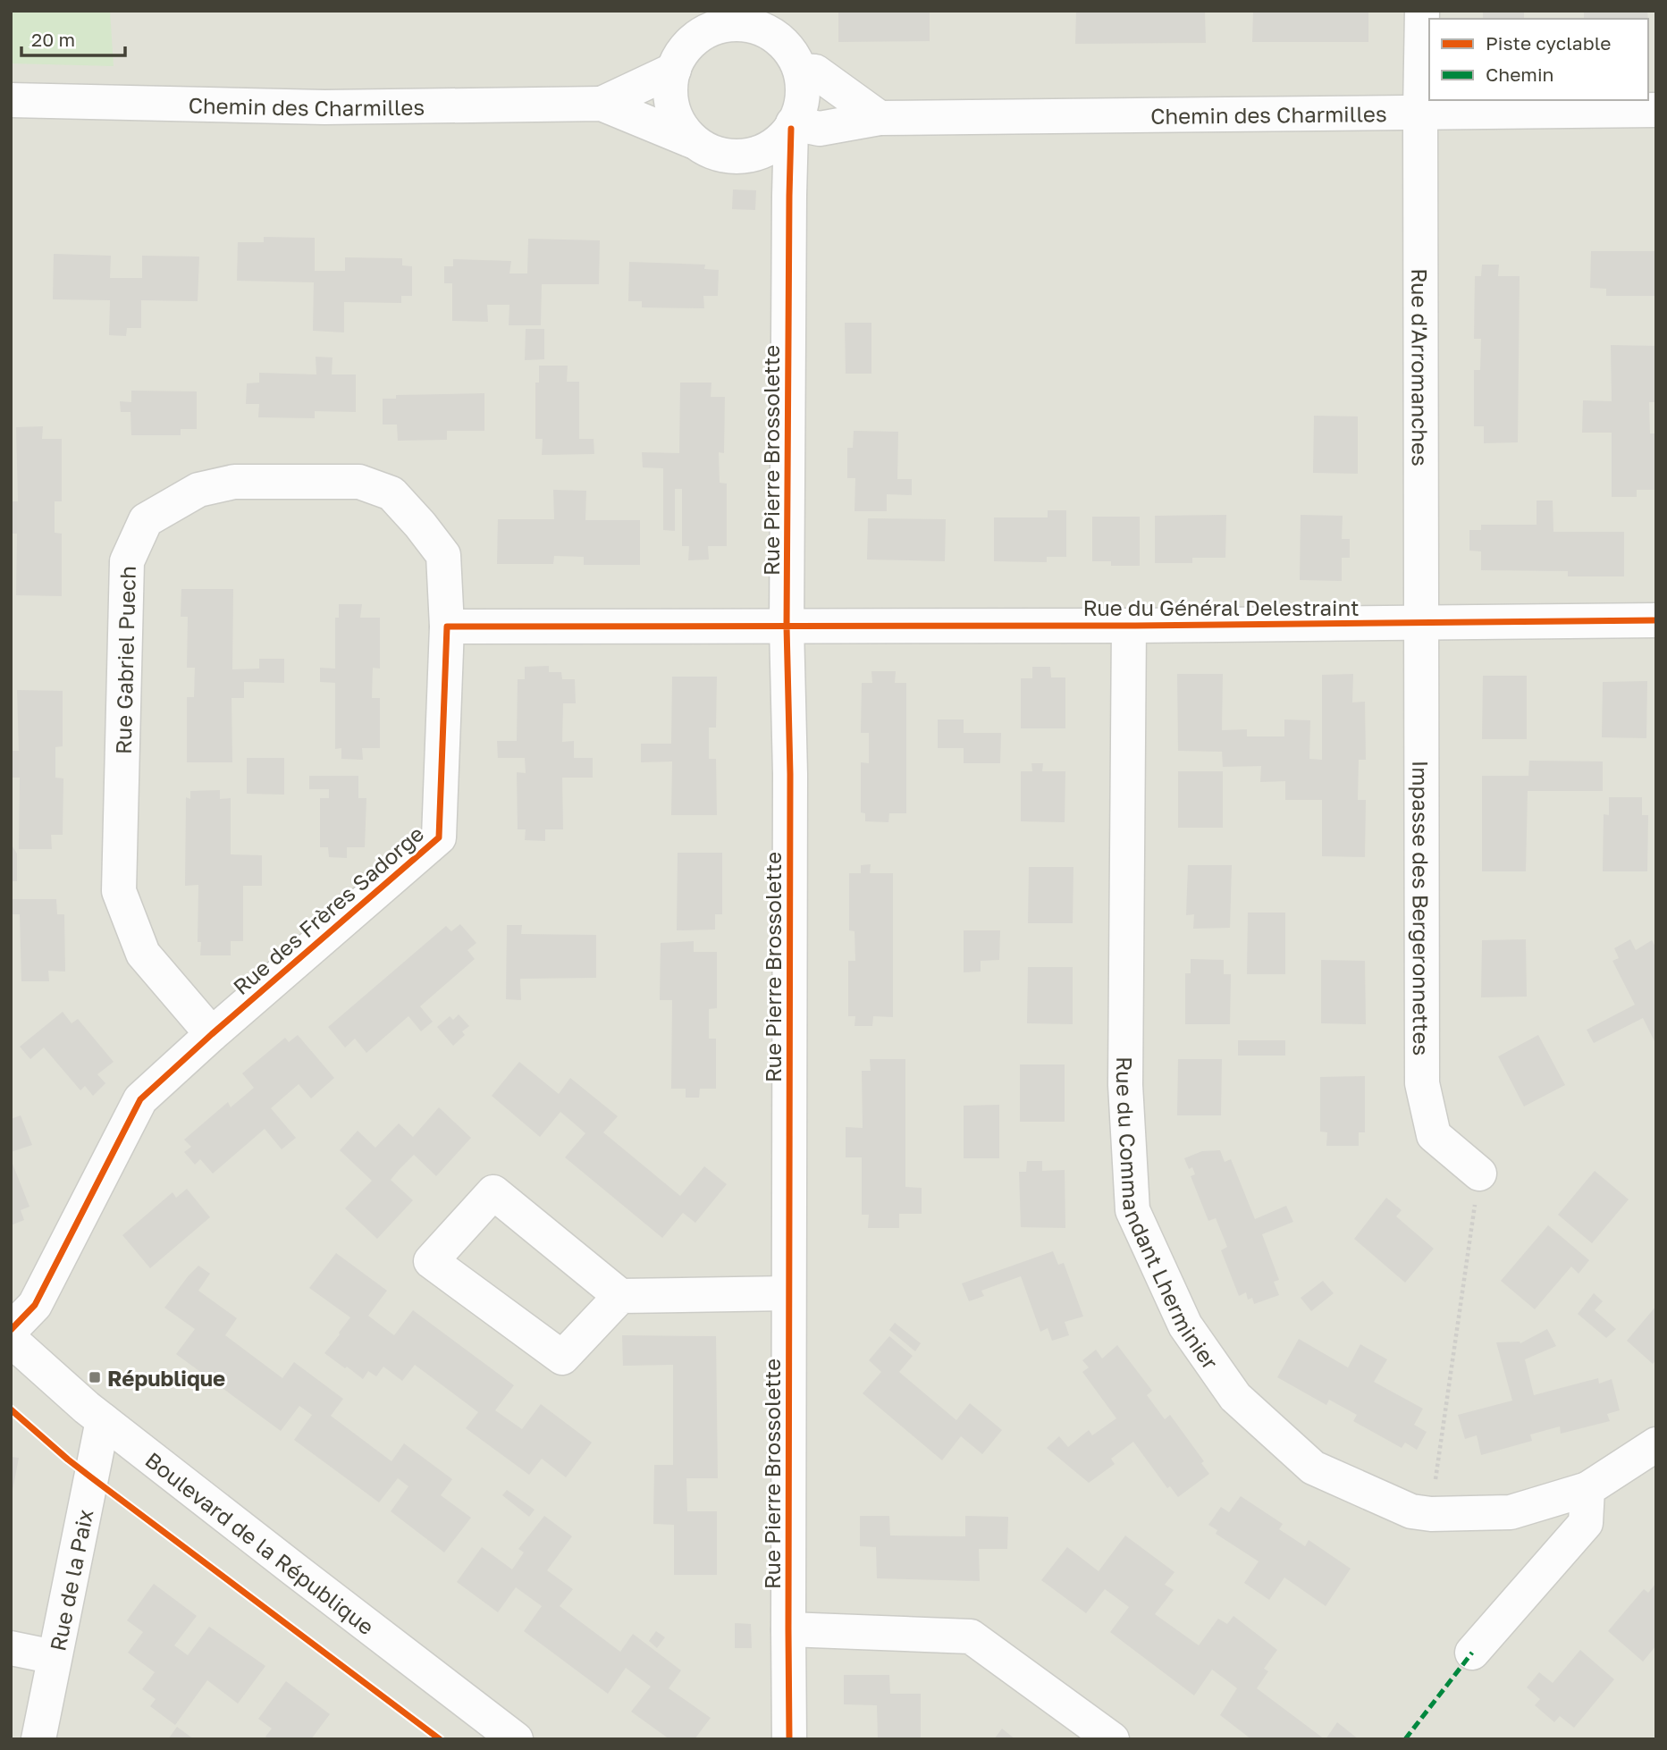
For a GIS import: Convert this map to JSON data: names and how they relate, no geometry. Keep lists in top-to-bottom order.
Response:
{
  "streets": {
    "street": [
      "Chemin des Charmilles",
      "Rue d'Arromanches",
      "Rue Pierre Brossolette",
      "Rue du Général Delestraint",
      "Rue Gabriel Puech",
      "Impasse des Bergeronnettes",
      "Rue des Frères Sadorge",
      "Rue du Commandant Lherminier",
      "Boulevard de la République",
      "Rue de la Paix"
    ]
  },
  "crossings": [
    ["Chemin des Charmilles", "Rue d'Arromanches"],
    ["Chemin des Charmilles", "Rue Pierre Brossolette"],
    ["Rue d'Arromanches", "Rue du Général Delestraint"],
    ["Rue d'Arromanches", "Impasse des Bergeronnettes"],
    ["Rue Pierre Brossolette", "Rue du Général Delestraint"],
    ["Rue du Général Delestraint", "Impasse des Bergeronnettes"],
    ["Rue du Général Delestraint", "Rue du Commandant Lherminier"],
    ["Rue Gabriel Puech", "Rue des Frères Sadorge"],
    ["Boulevard de la République", "Rue de la Paix"]
  ],
  "places": {
    "transit": ["République"]
  },
  "legend": ["Piste cyclable", "Chemin"],
  "scale_bar": "20 m"
}
